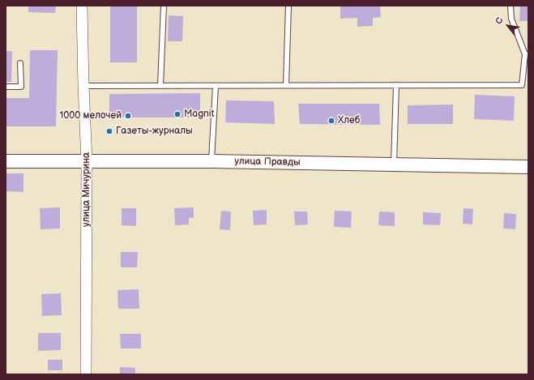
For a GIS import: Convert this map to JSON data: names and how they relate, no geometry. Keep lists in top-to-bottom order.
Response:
{
  "streets": {
    "street": ["улица Правды", "улица Мичурина"]
  },
  "crossings": [
    ["улица Правды", "улица Мичурина"]
  ],
  "places": [
    "Magnit",
    "1000 мелочей",
    "Хлеб",
    "Газеты-журналы"
  ],
  "north": "top left"
}
